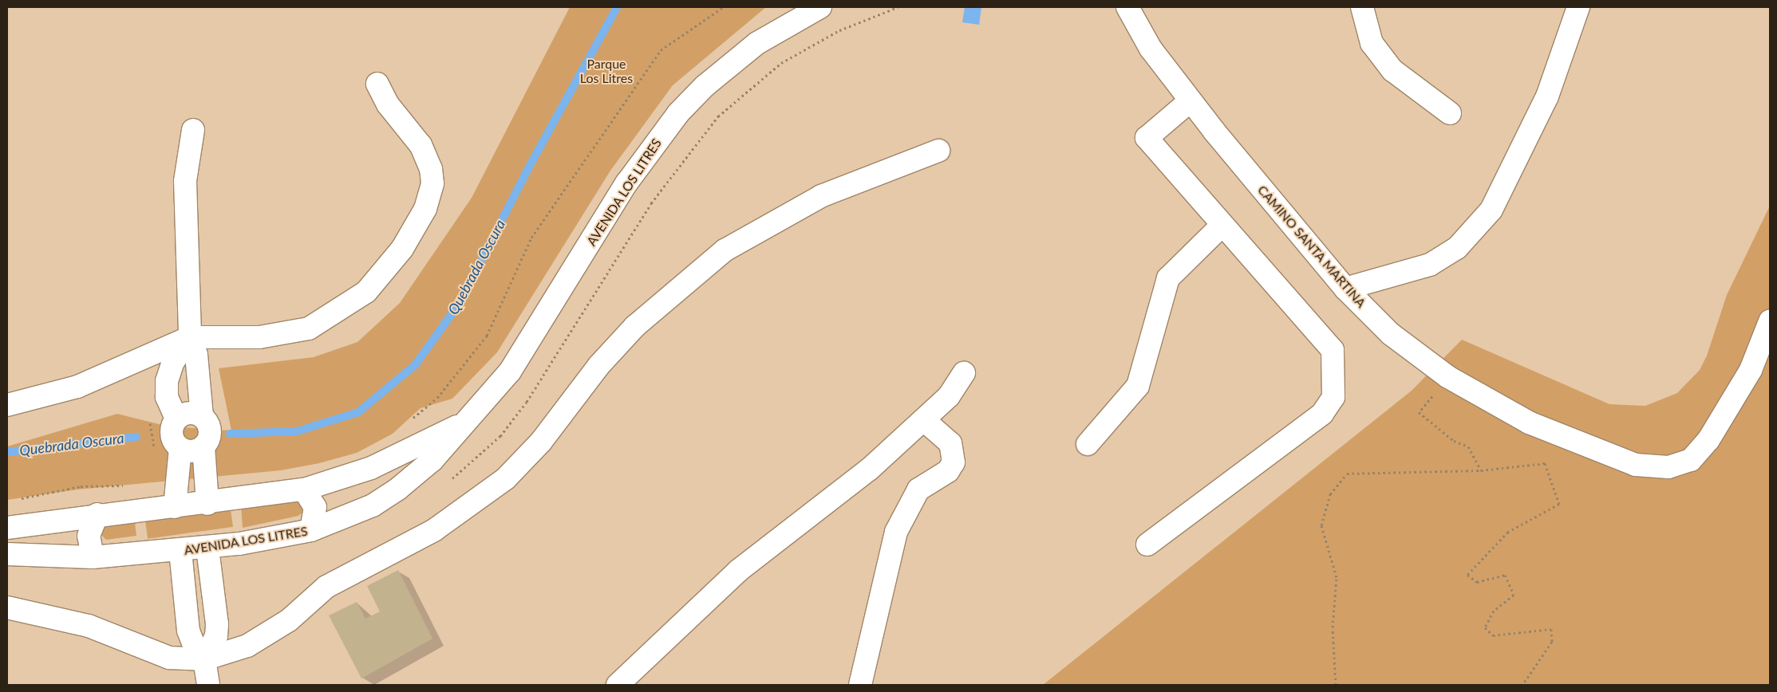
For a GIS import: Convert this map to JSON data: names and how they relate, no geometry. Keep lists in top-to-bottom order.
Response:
{
  "streets": {
    "street": ["AVENIDA LOS LITRES", "CAMINO SANTA MARTINA"]
  },
  "water": ["Quebrada Oscura"],
  "parks": ["Parque Los Litres"]
}
